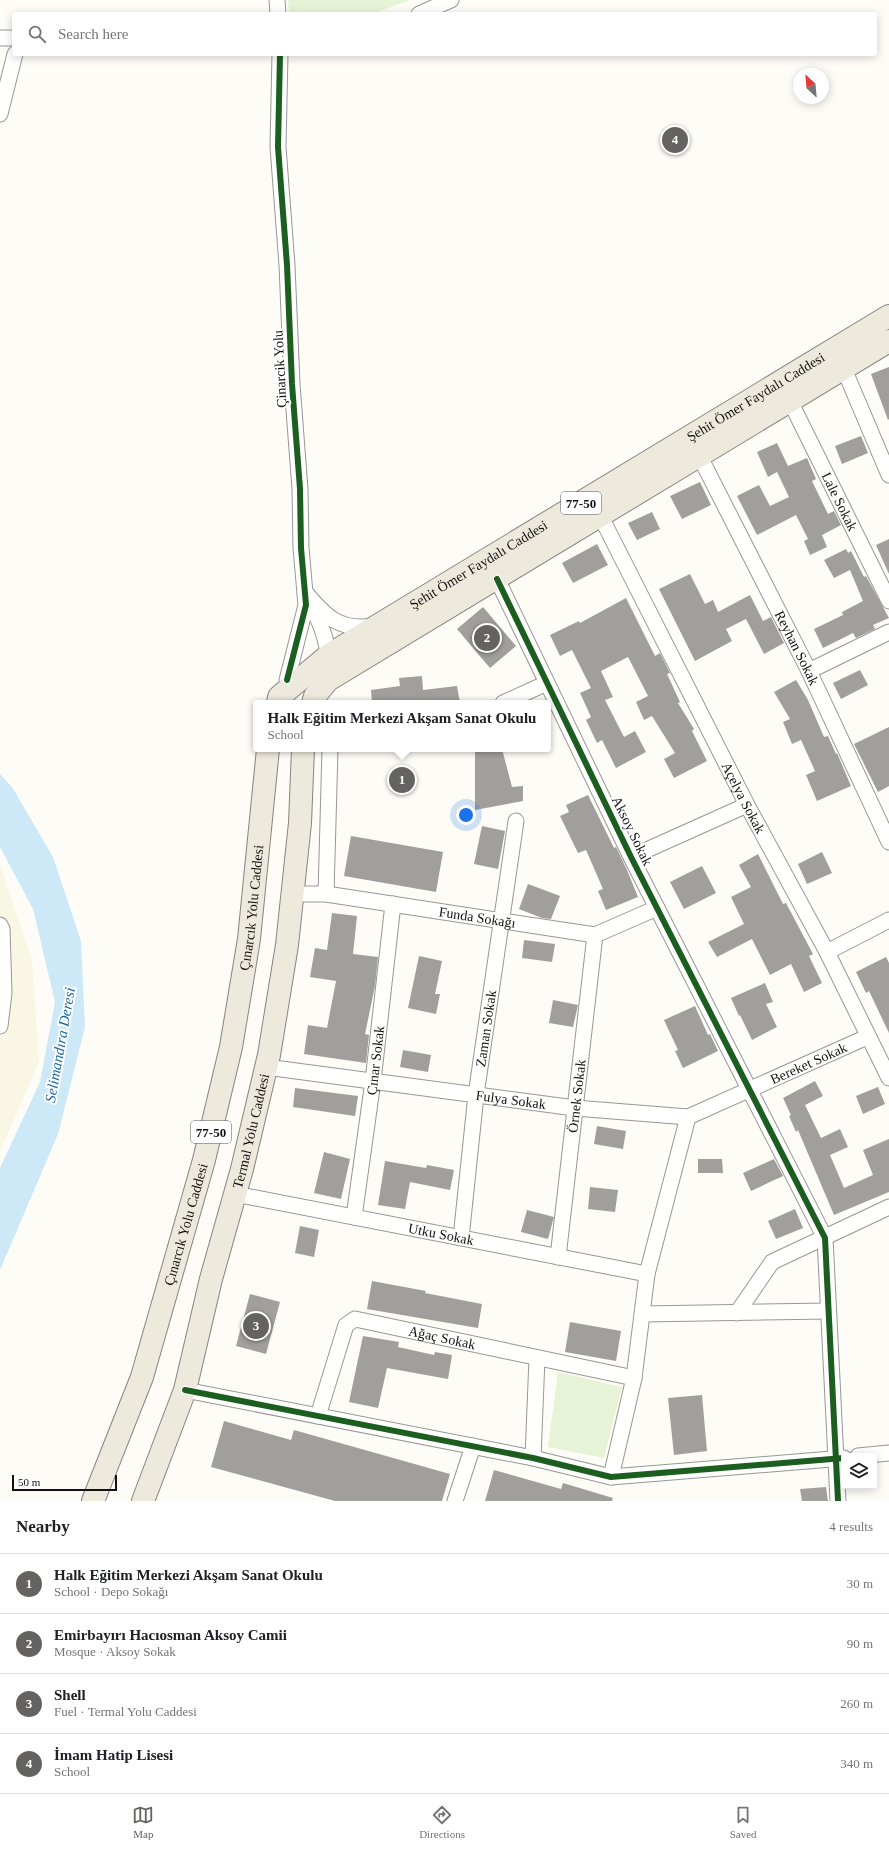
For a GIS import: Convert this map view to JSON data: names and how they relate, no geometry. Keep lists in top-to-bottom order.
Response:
{
  "streets": {
    "main road": [
      "Şehit Ömer Faydalı Caddesi",
      "77-50",
      "Çınarcık Yolu Caddesi",
      "Termal Yolu Caddesi"
    ],
    "street": [
      "Çinarcik Yolu",
      "Lale Sokak",
      "Reyhan Sokak",
      "Açelya Sokak",
      "Aksoy Sokak",
      "Funda Sokağı",
      "Zaman Sokak",
      "Çınar Sokak",
      "Bereket Sokak",
      "Örnek Sokak",
      "Fulya Sokak",
      "Utku Sokak",
      "Ağaç Sokak"
    ]
  },
  "crossings": [
    ["Çinarcik Yolu", "Şehit Ömer Faydalı Caddesi"],
    ["Şehit Ömer Faydalı Caddesi", "Lale Sokak"],
    ["Şehit Ömer Faydalı Caddesi", "77-50"],
    ["Şehit Ömer Faydalı Caddesi", "Reyhan Sokak"],
    ["Şehit Ömer Faydalı Caddesi", "Açelya Sokak"],
    ["Şehit Ömer Faydalı Caddesi", "Aksoy Sokak"],
    ["Açelya Sokak", "Bereket Sokak"],
    ["Aksoy Sokak", "Bereket Sokak"],
    ["Aksoy Sokak", "Fulya Sokak"],
    ["Funda Sokağı", "Zaman Sokak"],
    ["Funda Sokağı", "Çınar Sokak"],
    ["Funda Sokağı", "Örnek Sokak"],
    ["Funda Sokağı", "Termal Yolu Caddesi"],
    ["Zaman Sokak", "Fulya Sokak"],
    ["Zaman Sokak", "Utku Sokak"],
    ["Çınar Sokak", "Fulya Sokak"],
    ["Çınar Sokak", "Utku Sokak"],
    ["Bereket Sokak", "Fulya Sokak"],
    ["Örnek Sokak", "Fulya Sokak"],
    ["Örnek Sokak", "Utku Sokak"],
    ["Fulya Sokak", "Termal Yolu Caddesi"],
    ["Termal Yolu Caddesi", "Utku Sokak"]
  ],
  "water": ["Selimandıra Deresi"],
  "scale_bar": "50 m",
  "north": "top left",
  "page": {
    "search": "Search here",
    "pins": [
      "4",
      "2",
      "1",
      "3"
    ],
    "popup": ["Halk Eğitim Merkezi Akşam Sanat Okulu", "School"],
    "scale": "50 m",
    "heading": ["Nearby", "4 results"],
    "list": [
      {
        "mark": "1",
        "name": "Halk Eğitim Merkezi Akşam Sanat Okulu",
        "note": "School · Depo Sokağı",
        "value": "30 m"
      },
      {
        "mark": "2",
        "name": "Emirbayırı Hacıosman Aksoy Camii",
        "note": "Mosque · Aksoy Sokak",
        "value": "90 m"
      },
      {
        "mark": "3",
        "name": "Shell",
        "note": "Fuel · Termal Yolu Caddesi",
        "value": "260 m"
      },
      {
        "mark": "4",
        "name": "İmam Hatip Lisesi",
        "note": "School",
        "value": "340 m"
      }
    ],
    "nav": ["Map", "Directions", "Saved"]
  }
}
